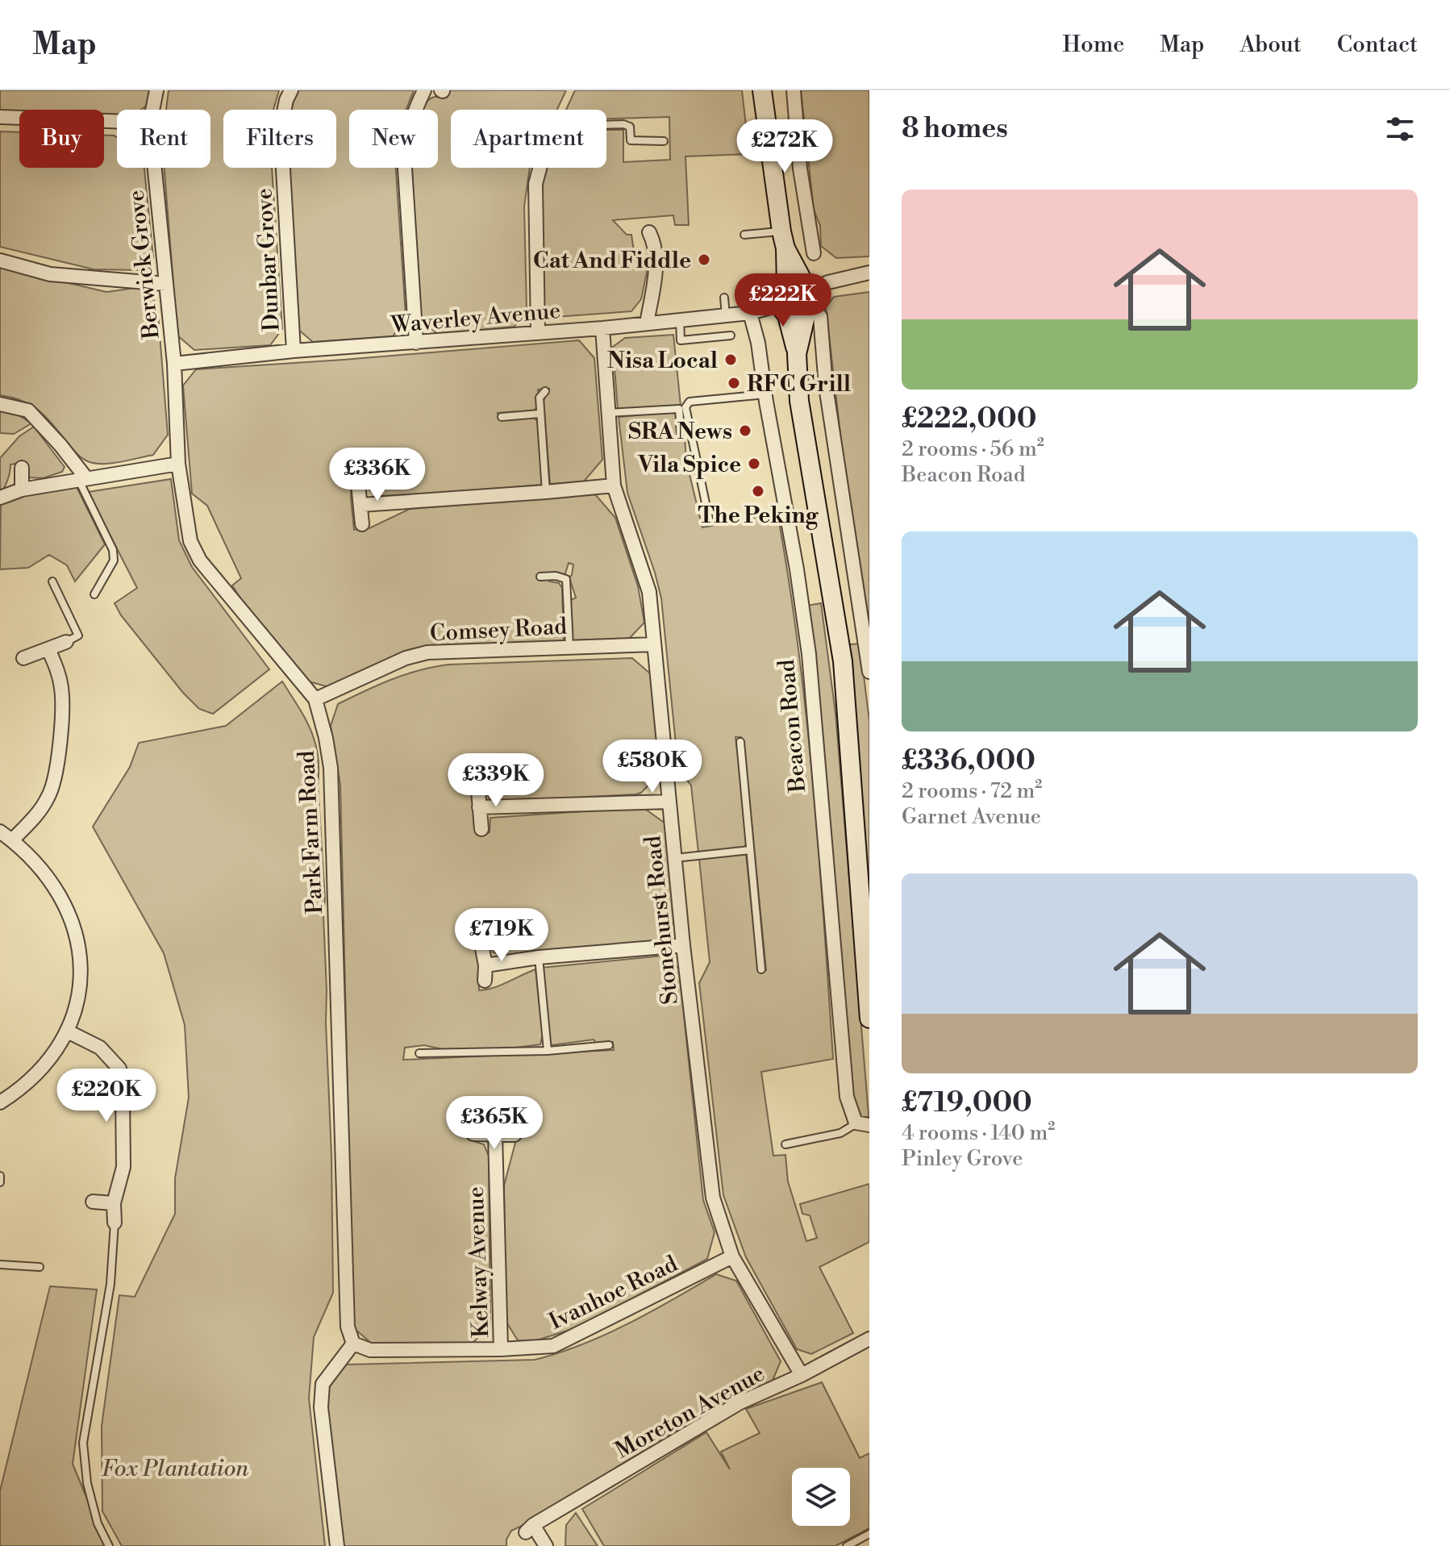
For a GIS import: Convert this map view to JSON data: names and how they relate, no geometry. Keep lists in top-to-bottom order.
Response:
{
  "streets": {
    "street": [
      "Dunbar Grove",
      "Berwick Grove",
      "Waverley Avenue",
      "Comsey Road",
      "Beacon Road",
      "Park Farm Road",
      "Stonehurst Road",
      "Kelway Avenue",
      "Ivanhoe Road",
      "Moreton Avenue"
    ]
  },
  "crossings": [
    ["Dunbar Grove", "Waverley Avenue"],
    ["Berwick Grove", "Waverley Avenue"],
    ["Berwick Grove", "Park Farm Road"],
    ["Waverley Avenue", "Beacon Road"],
    ["Waverley Avenue", "Park Farm Road"],
    ["Waverley Avenue", "Stonehurst Road"],
    ["Comsey Road", "Park Farm Road"],
    ["Comsey Road", "Stonehurst Road"],
    ["Park Farm Road", "Ivanhoe Road"],
    ["Stonehurst Road", "Ivanhoe Road"],
    ["Stonehurst Road", "Moreton Avenue"],
    ["Kelway Avenue", "Ivanhoe Road"]
  ],
  "parks": ["Fox Plantation"],
  "places": [
    "Cat And Fiddle",
    "Nisa Local",
    "RFC Grill",
    "SRA News",
    "Vila Spice",
    "The Peking"
  ],
  "page": {
    "header": "Map",
    "nav": [
      "Home",
      "Map",
      "About",
      "Contact"
    ],
    "heading": "8 homes",
    "chip": [
      "Buy",
      "Rent",
      "Filters",
      "New",
      "Apartment"
    ],
    "price": [
      "£272K",
      "£222K",
      "£336K",
      "£580K",
      "£339K",
      "£719K",
      "£220K",
      "£365K"
    ],
    "list": [
      {
        "name": "£222,000",
        "note": "2 rooms · 56 m² · Beacon Road"
      },
      {
        "name": "£336,000",
        "note": "2 rooms · 72 m² · Garnet Avenue"
      },
      {
        "name": "£719,000",
        "note": "4 rooms · 140 m² · Pinley Grove"
      }
    ]
  }
}
